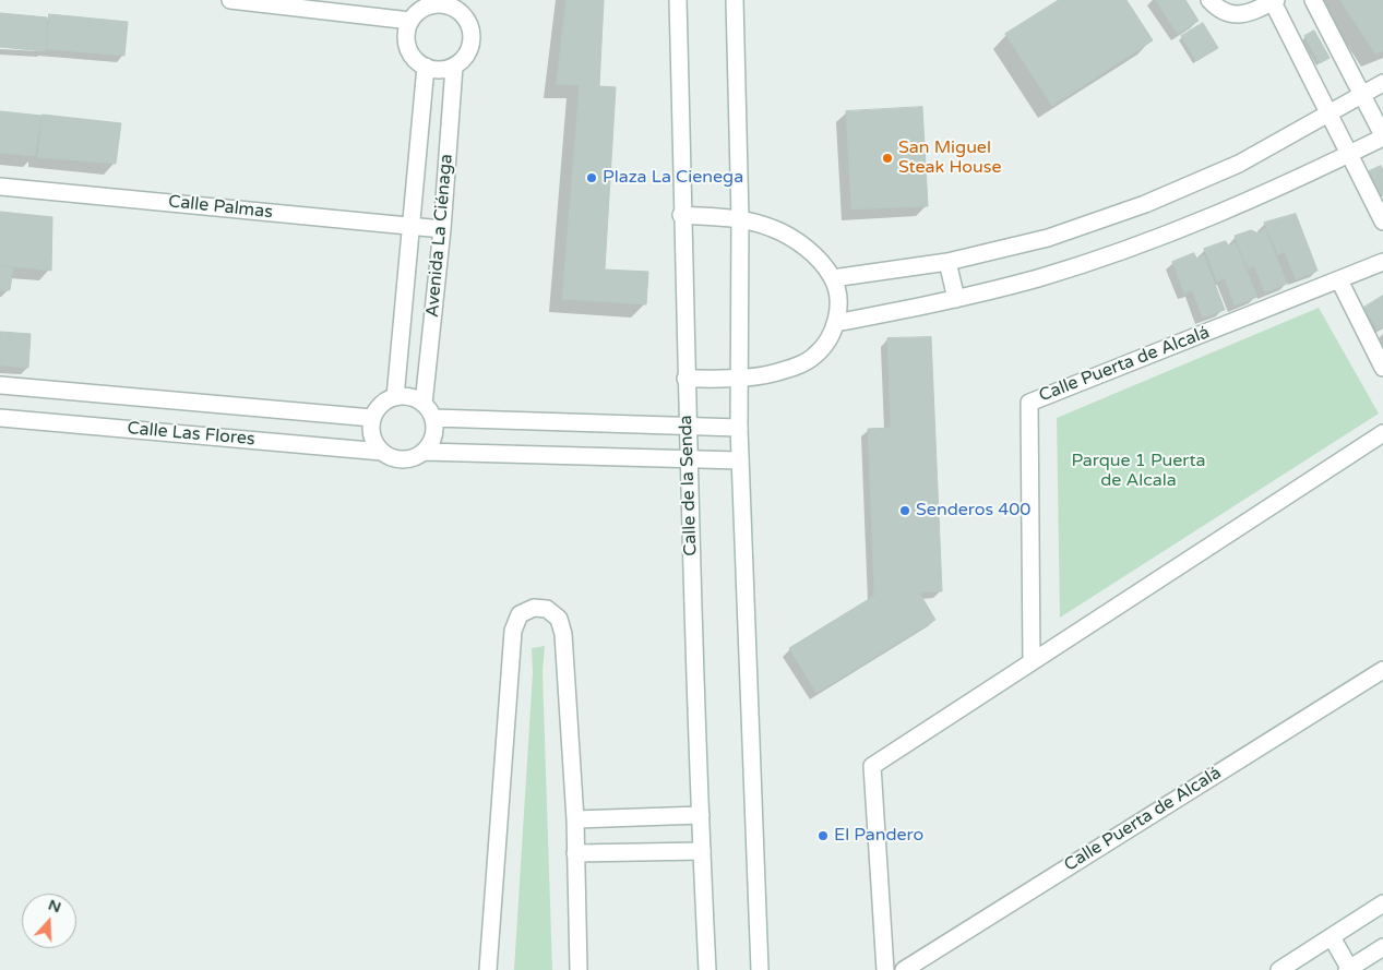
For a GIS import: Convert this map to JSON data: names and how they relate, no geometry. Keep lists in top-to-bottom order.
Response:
{
  "streets": {
    "street": [
      "Calle Palmas",
      "Avenida La Ciénaga",
      "Calle Puerta de Alcalá",
      "Calle Las Flores",
      "Calle de la Senda"
    ]
  },
  "crossings": [
    ["Calle Palmas", "Avenida La Ciénaga"],
    ["Avenida La Ciénaga", "Calle Las Flores"]
  ],
  "parks": ["Parque 1 Puerta de Alcala"],
  "places": [
    "San Miguel Steak House",
    "Plaza La Cienega",
    "Senderos 400",
    "El Pandero"
  ],
  "north": "top"
}
